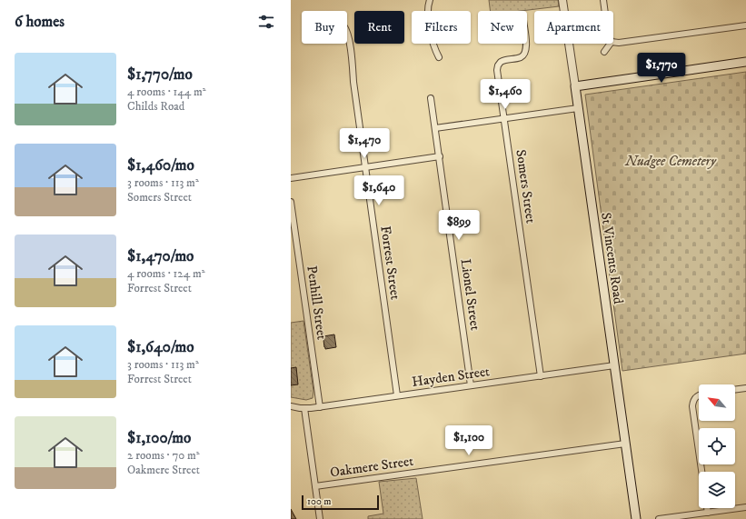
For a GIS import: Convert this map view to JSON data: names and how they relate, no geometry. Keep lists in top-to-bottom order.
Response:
{
  "streets": {
    "main road": ["St Vincents Road"],
    "street": [
      "Somers Street",
      "Forrest Street",
      "Lionel Street",
      "Penhill Street",
      "Hayden Street",
      "Oakmere Street"
    ]
  },
  "crossings": [
    ["Somers Street", "Hayden Street"],
    ["St Vincents Road", "Hayden Street"],
    ["St Vincents Road", "Oakmere Street"],
    ["Forrest Street", "Hayden Street"],
    ["Lionel Street", "Hayden Street"],
    ["Penhill Street", "Hayden Street"]
  ],
  "parks": ["Nudgee Cemetery"],
  "scale_bar": "100 m",
  "north": "top left",
  "page": {
    "heading": "6 homes",
    "chip": [
      "Buy",
      "Rent",
      "Filters",
      "New",
      "Apartment"
    ],
    "list": [
      {
        "name": "$1,770/mo",
        "note": "4 rooms · 144 m² · Childs Road"
      },
      {
        "name": "$1,460/mo",
        "note": "3 rooms · 113 m² · Somers Street"
      },
      {
        "name": "$1,470/mo",
        "note": "4 rooms · 124 m² · Forrest Street"
      },
      {
        "name": "$1,640/mo",
        "note": "3 rooms · 113 m² · Forrest Street"
      },
      {
        "name": "$1,100/mo",
        "note": "2 rooms · 70 m² · Oakmere Street"
      }
    ],
    "price": [
      "$1,770",
      "$1,460",
      "$1,470",
      "$1,640",
      "$899",
      "$1,100"
    ],
    "scale": "100 m"
  }
}
